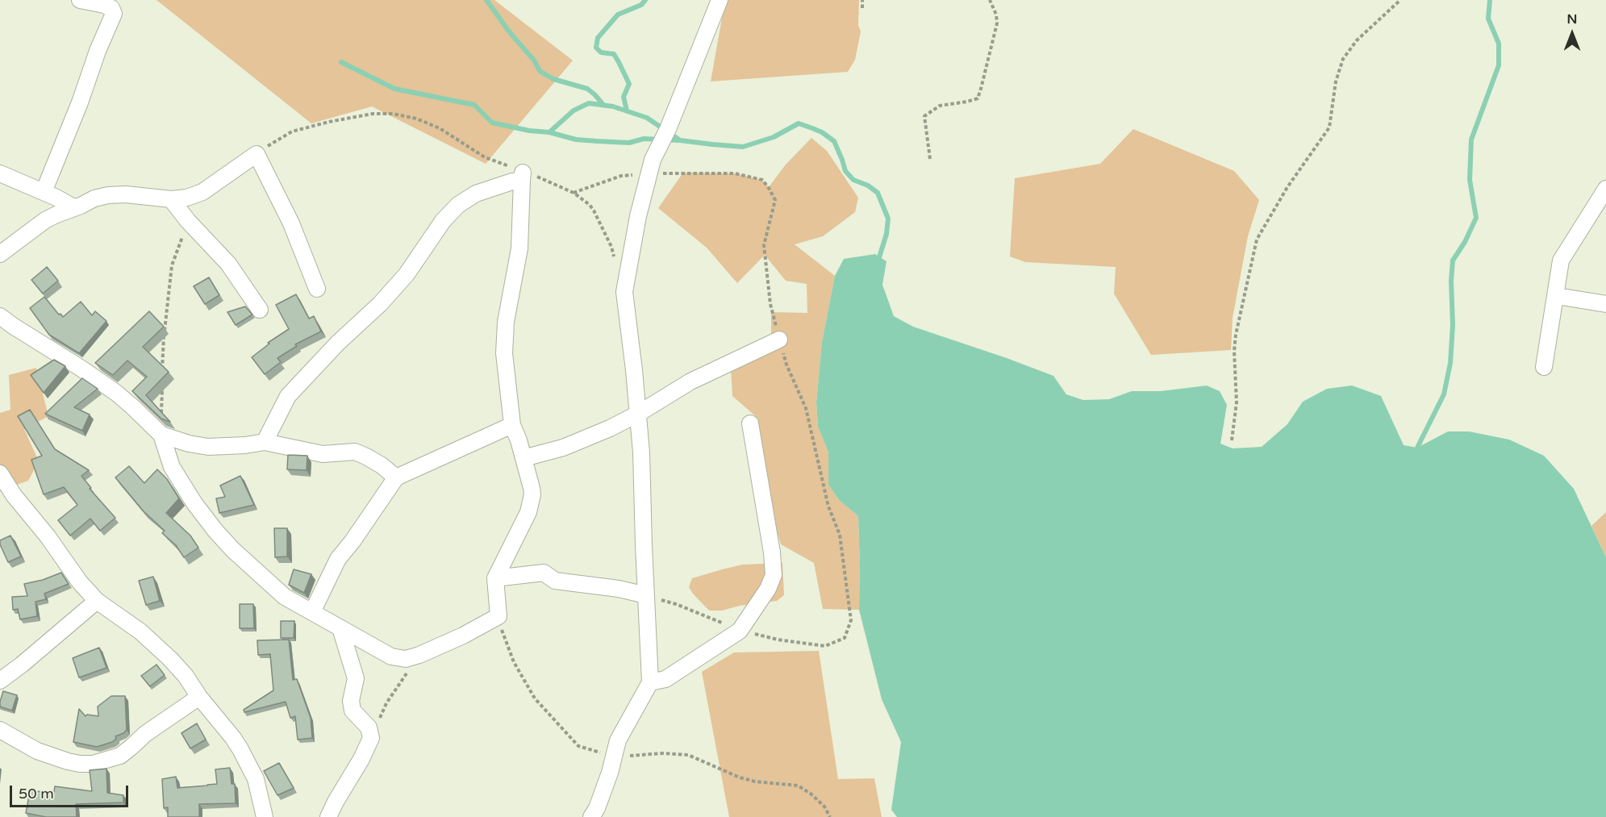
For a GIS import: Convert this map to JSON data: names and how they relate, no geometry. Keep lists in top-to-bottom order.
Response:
{
  "scale_bar": "50 m",
  "north": "top"
}
